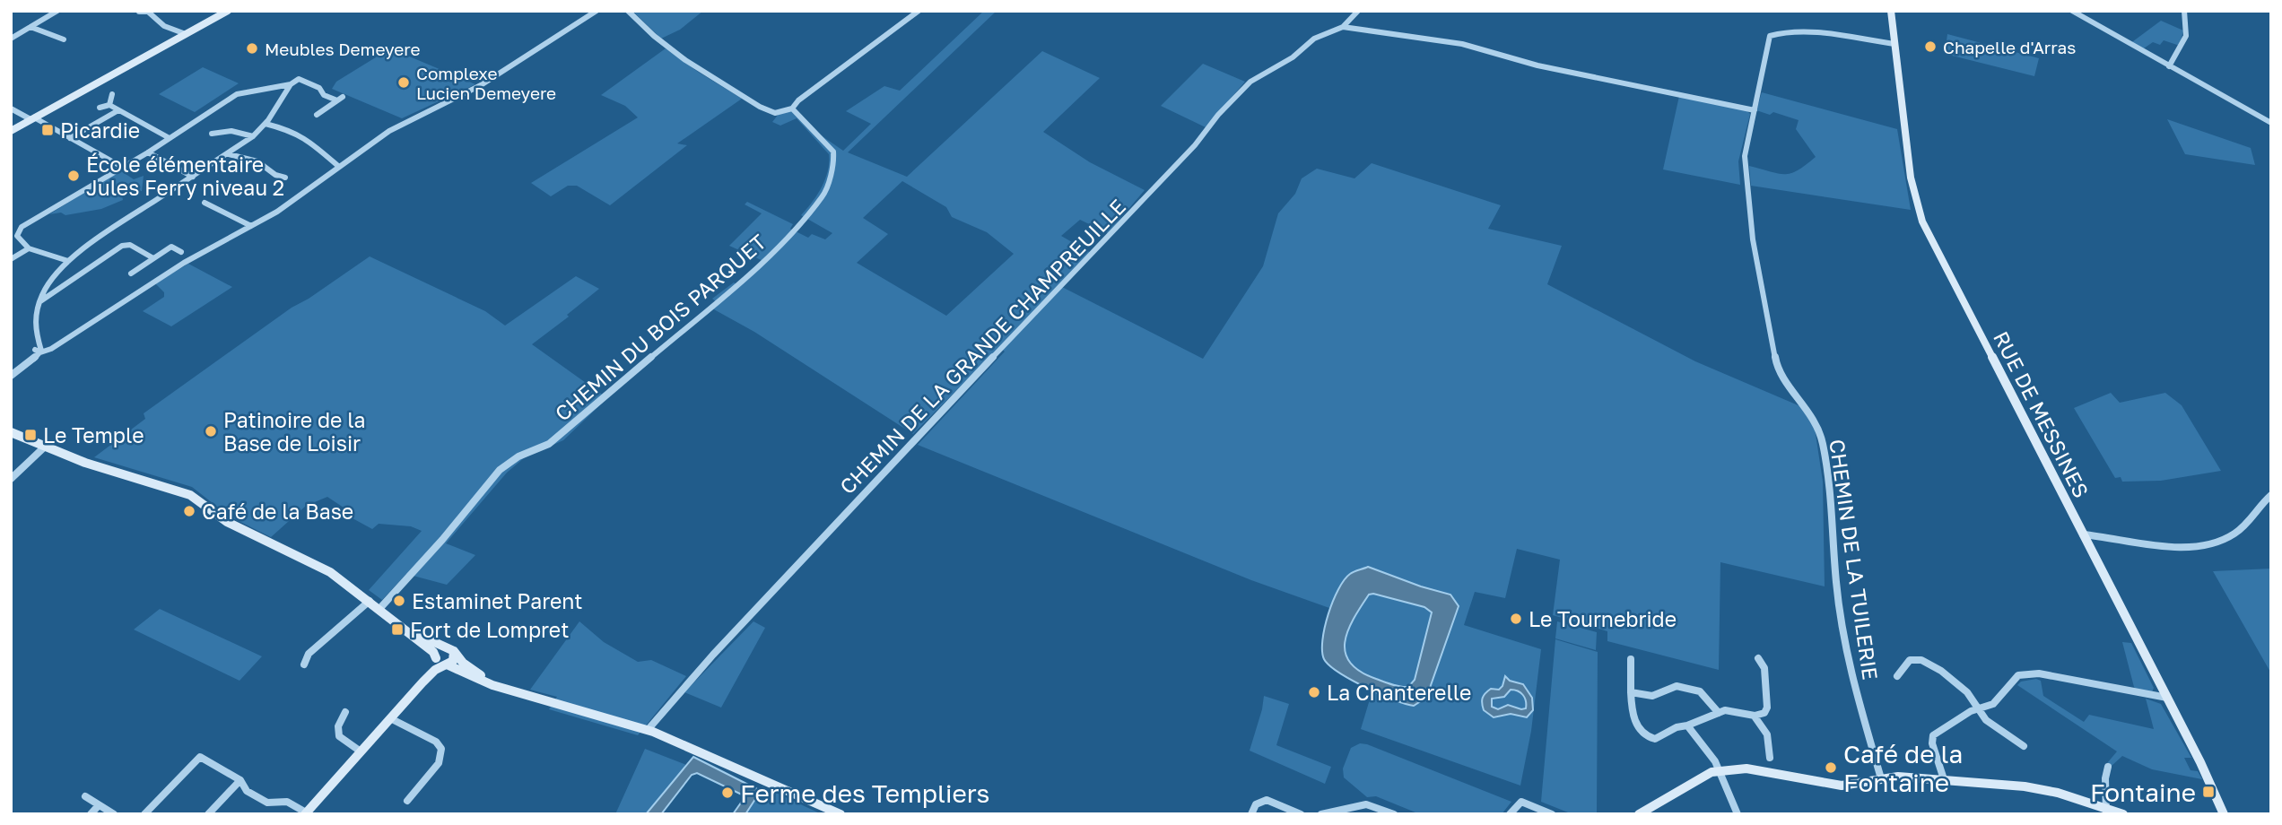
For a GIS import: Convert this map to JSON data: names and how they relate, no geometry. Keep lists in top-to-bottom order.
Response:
{
  "streets": {
    "main road": ["RUE DE MESSINES"],
    "street": ["CHEMIN DU BOIS PARQUET", "CHEMIN DE LA GRANDE CHAMPREUILLE", "CHEMIN DE LA TUILERIE"]
  },
  "crossings": [
    ["RUE DE MESSINES", "CHEMIN DE LA TUILERIE"]
  ],
  "places": {
    "other": [
      "Chapelle d'Arras",
      "Meubles Demeyere",
      "Complexe Lucien Demeyere",
      "École élémentaire Jules Ferry niveau 2",
      "Patinoire de la Base de Loisir",
      "Café de la Base",
      "Estaminet Parent",
      "Le Tournebride",
      "La Chanterelle",
      "Café de la Fontaine",
      "Ferme des Templiers"
    ],
    "transit": [
      "Picardie",
      "Le Temple",
      "Fort de Lompret",
      "Fontaine"
    ]
  }
}
